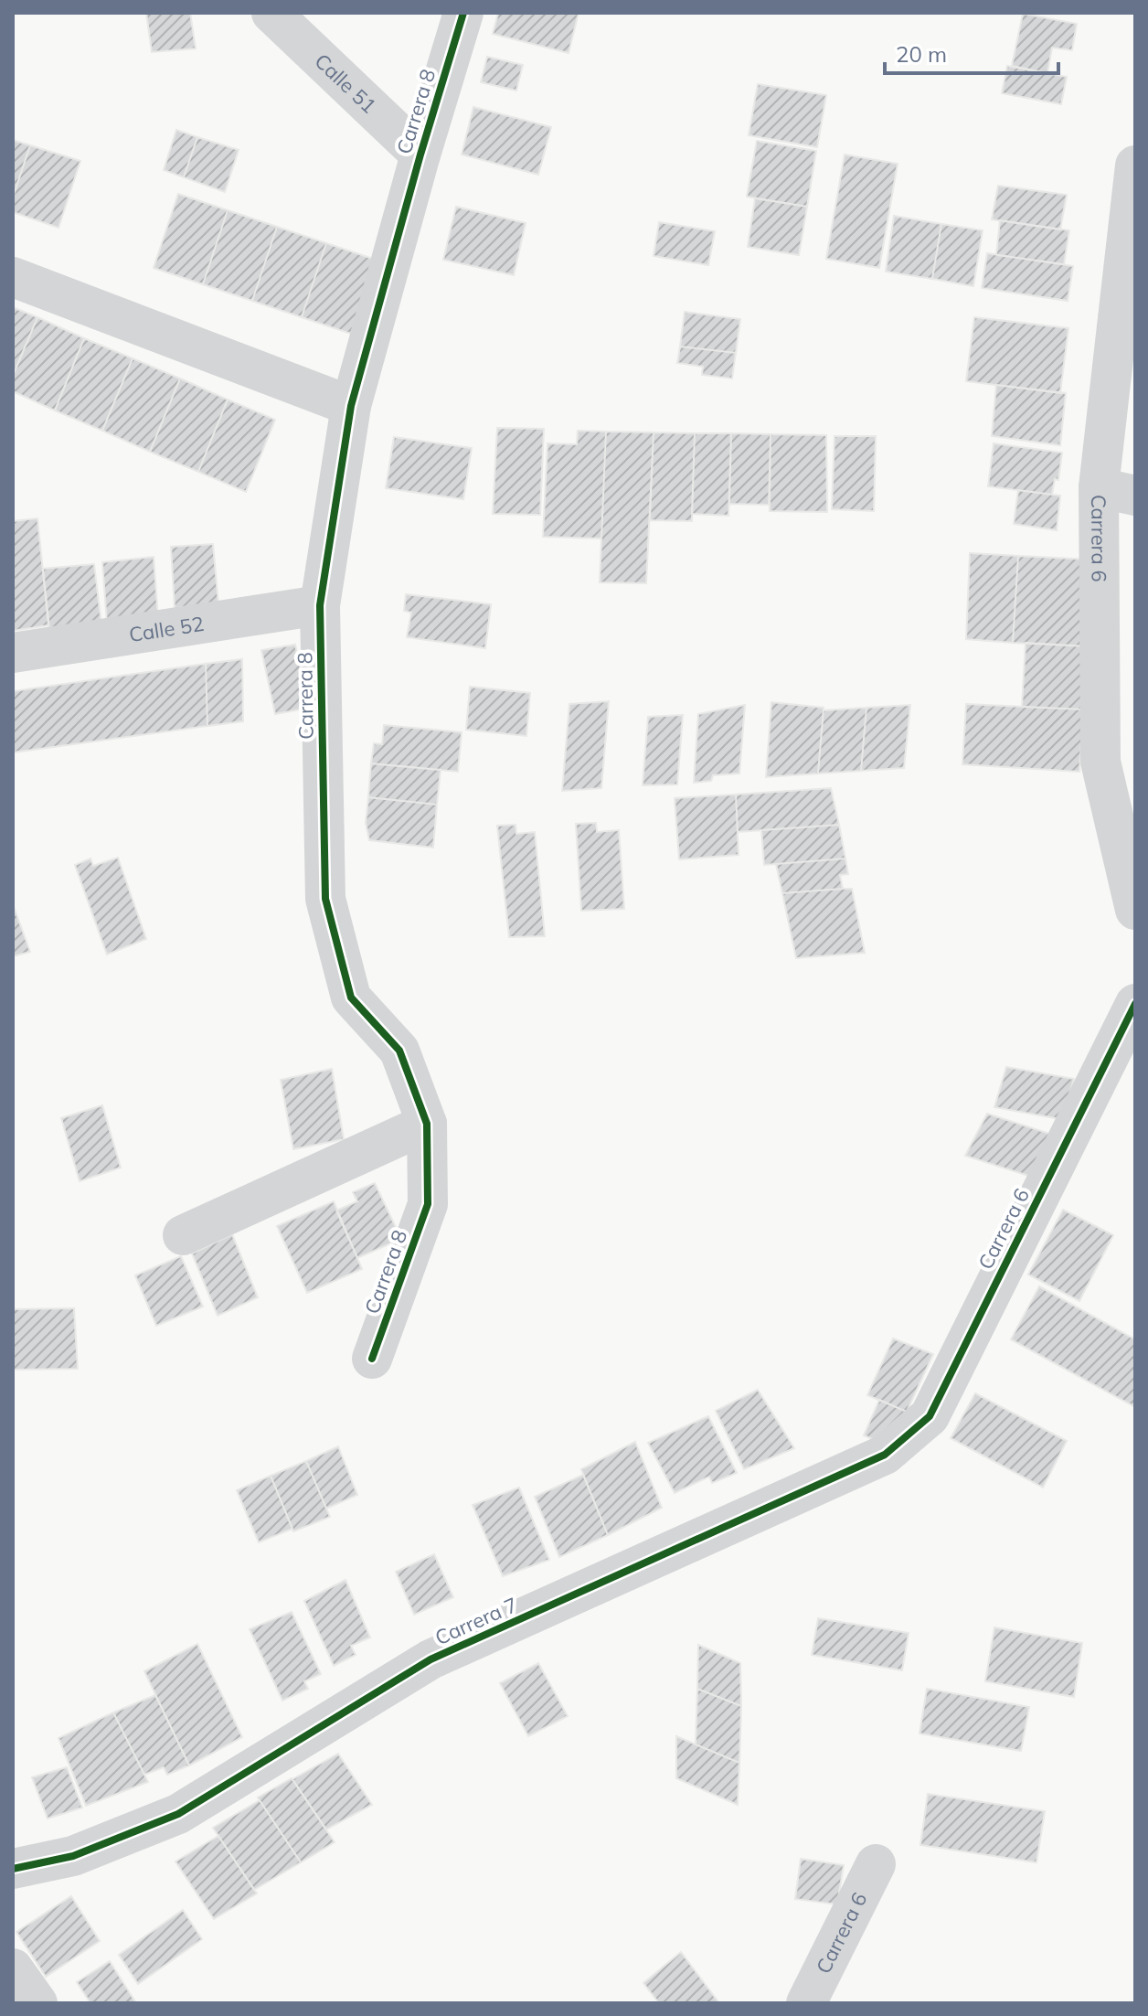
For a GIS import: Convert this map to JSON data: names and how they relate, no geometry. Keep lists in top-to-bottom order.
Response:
{
  "streets": {
    "street": [
      "Calle 51",
      "Carrera 8",
      "Carrera 6",
      "Calle 52",
      "Carrera 7"
    ]
  },
  "crossings": [
    ["Calle 51", "Carrera 8"],
    ["Carrera 8", "Calle 52"],
    ["Carrera 6", "Carrera 7"]
  ],
  "scale_bar": "20 m"
}
